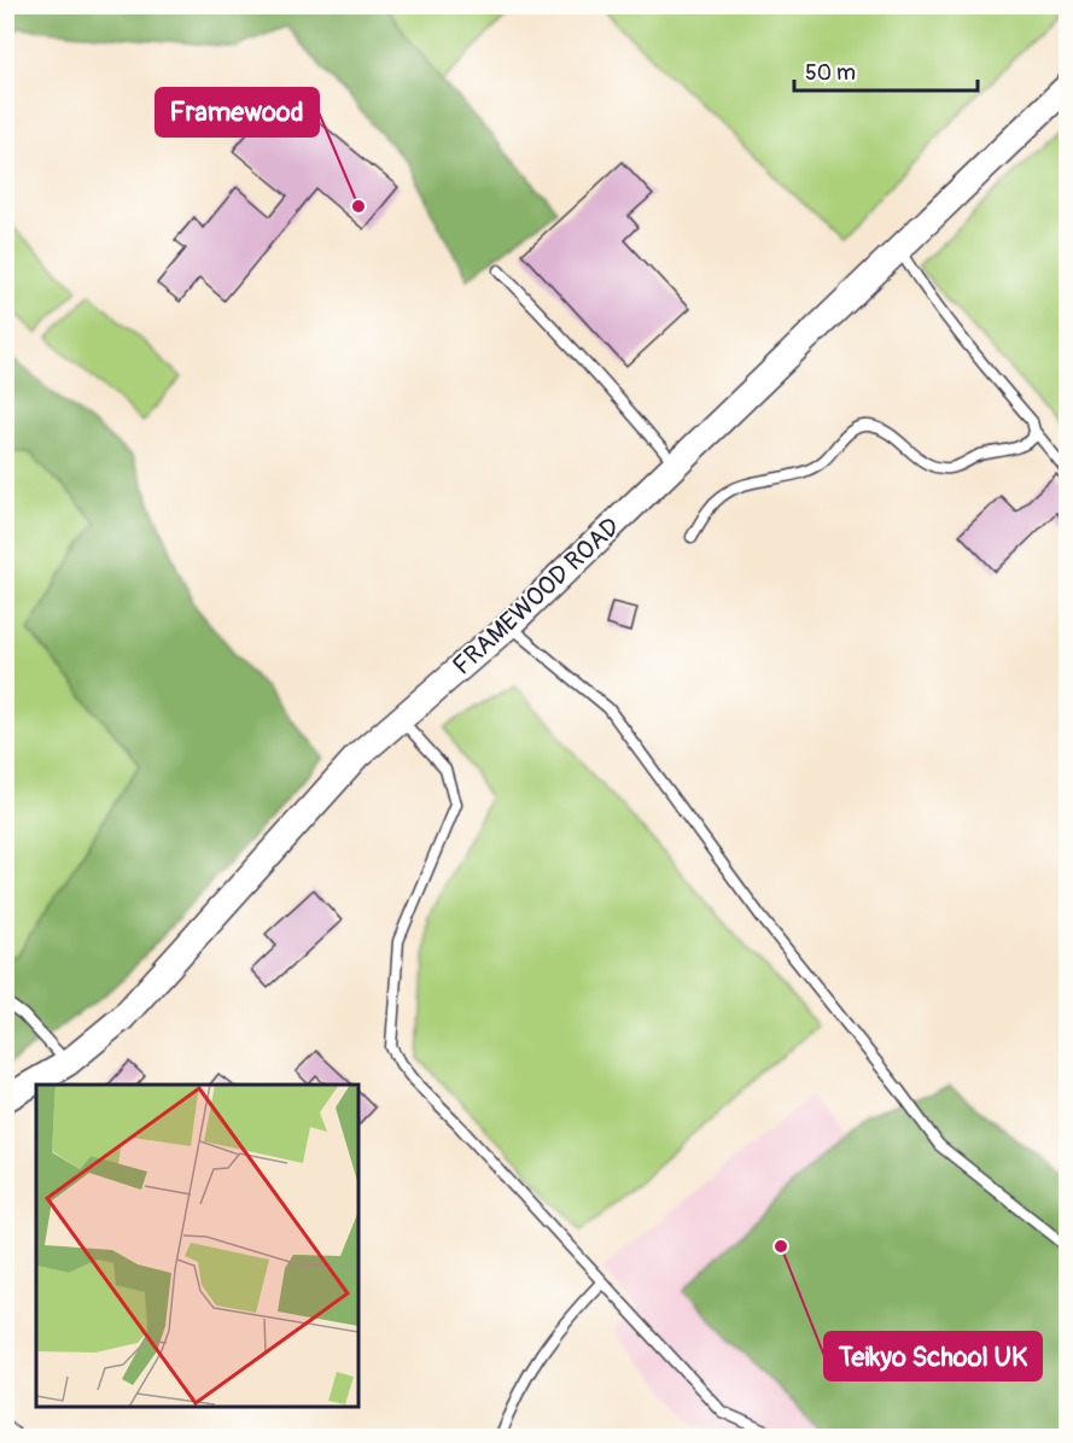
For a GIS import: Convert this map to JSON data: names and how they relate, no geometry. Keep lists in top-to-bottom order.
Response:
{
  "streets": {
    "street": ["FRAMEWOOD ROAD"]
  },
  "places": ["Framewood", "Teikyo School UK"],
  "scale_bar": "50 m"
}
